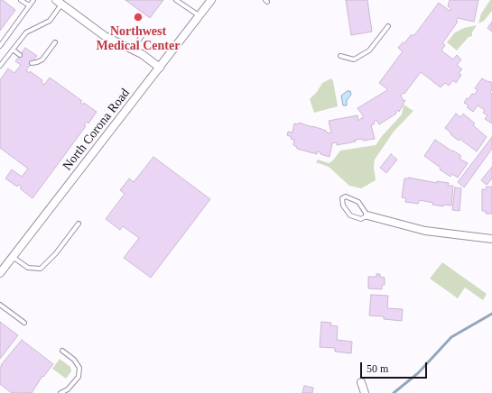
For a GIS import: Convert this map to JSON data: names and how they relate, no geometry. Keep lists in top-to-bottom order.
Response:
{
  "streets": {
    "street": ["North Corona Road"]
  },
  "places": ["Northwest Medical Center"],
  "scale_bar": "50 m"
}
